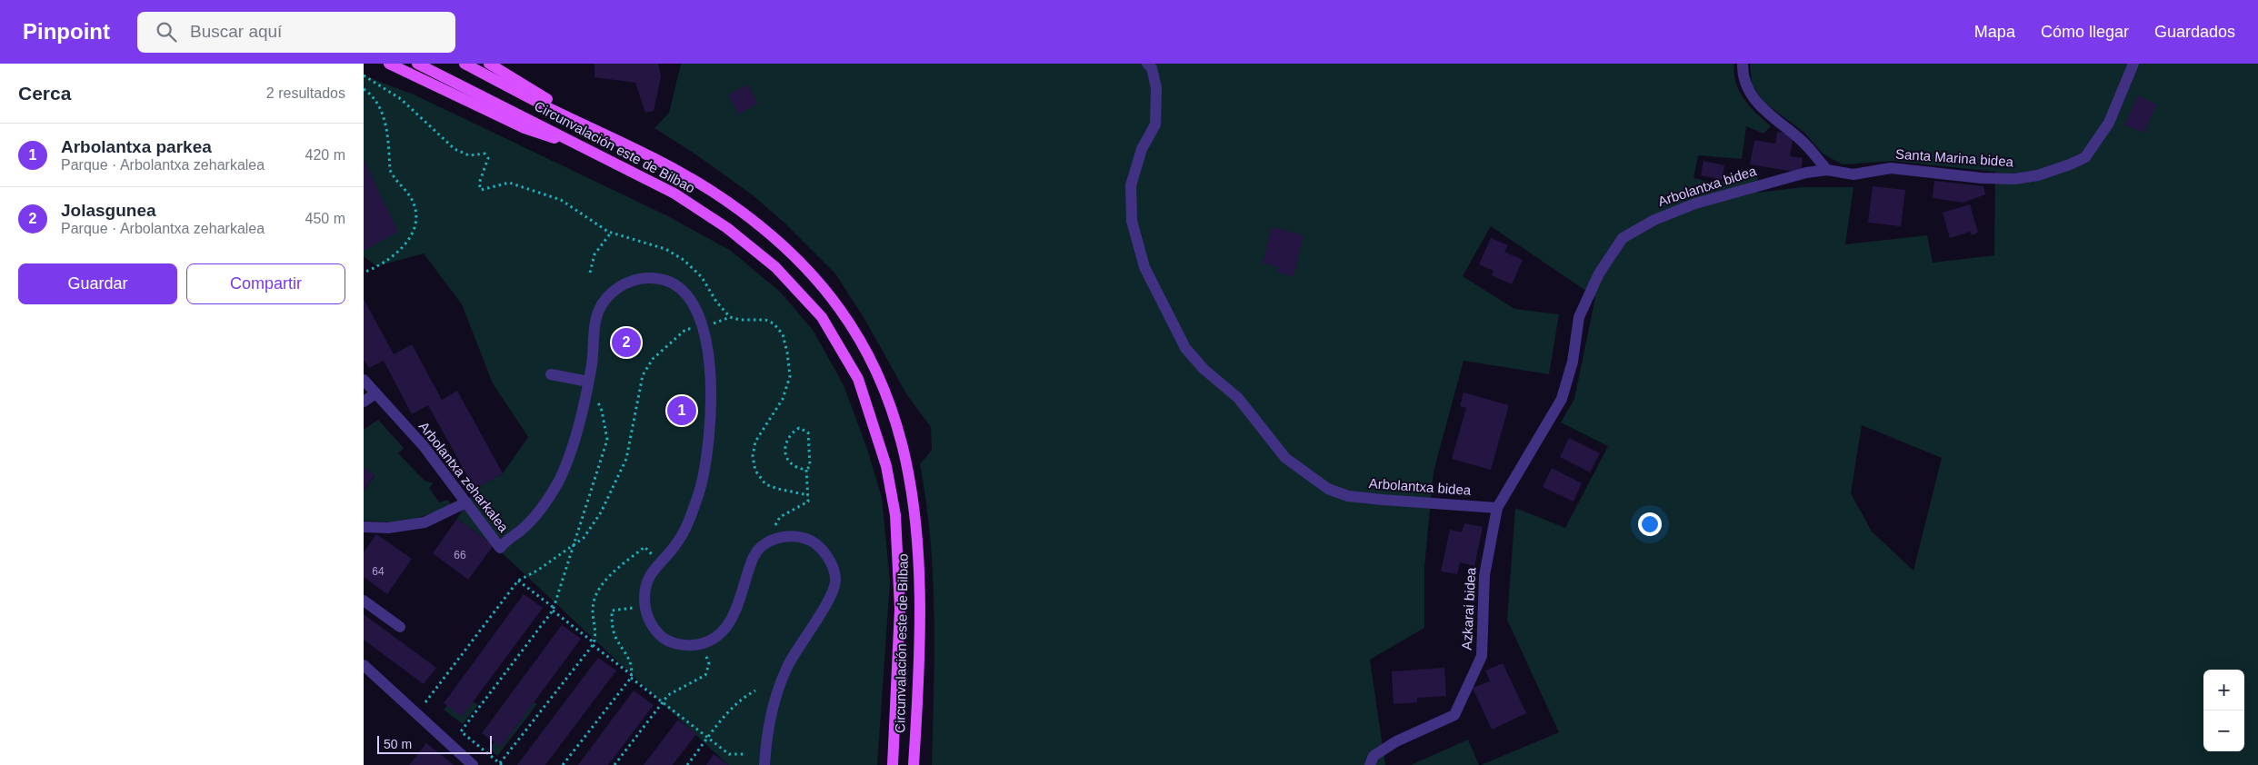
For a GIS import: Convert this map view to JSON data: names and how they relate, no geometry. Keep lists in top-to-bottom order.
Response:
{
  "streets": {
    "main road": ["Circunvalación este de Bilbao"],
    "street": [
      "Santa Marina bidea",
      "Arbolantxa bidea",
      "Arbolantxa zeharkalea",
      "Azkarai bidea"
    ]
  },
  "crossings": [
    ["Santa Marina bidea", "Arbolantxa bidea"],
    ["Arbolantxa bidea", "Azkarai bidea"]
  ],
  "house_numbers": ["66", "64"],
  "scale_bar": "50 m",
  "page": {
    "header": "Pinpoint",
    "search": "Buscar aquí",
    "nav": ["Mapa", "Cómo llegar", "Guardados"],
    "heading": ["Cerca", "2 resultados"],
    "list": [
      {
        "mark": "1",
        "name": "Arbolantxa parkea",
        "note": "Parque · Arbolantxa zeharkalea",
        "value": "420 m"
      },
      {
        "mark": "2",
        "name": "Jolasgunea",
        "note": "Parque · Arbolantxa zeharkalea",
        "value": "450 m"
      }
    ],
    "buttons": ["Guardar", "Compartir"],
    "pins": ["2", "1"],
    "map_buttons": ["+", "−"],
    "scale": "50 m"
  }
}
